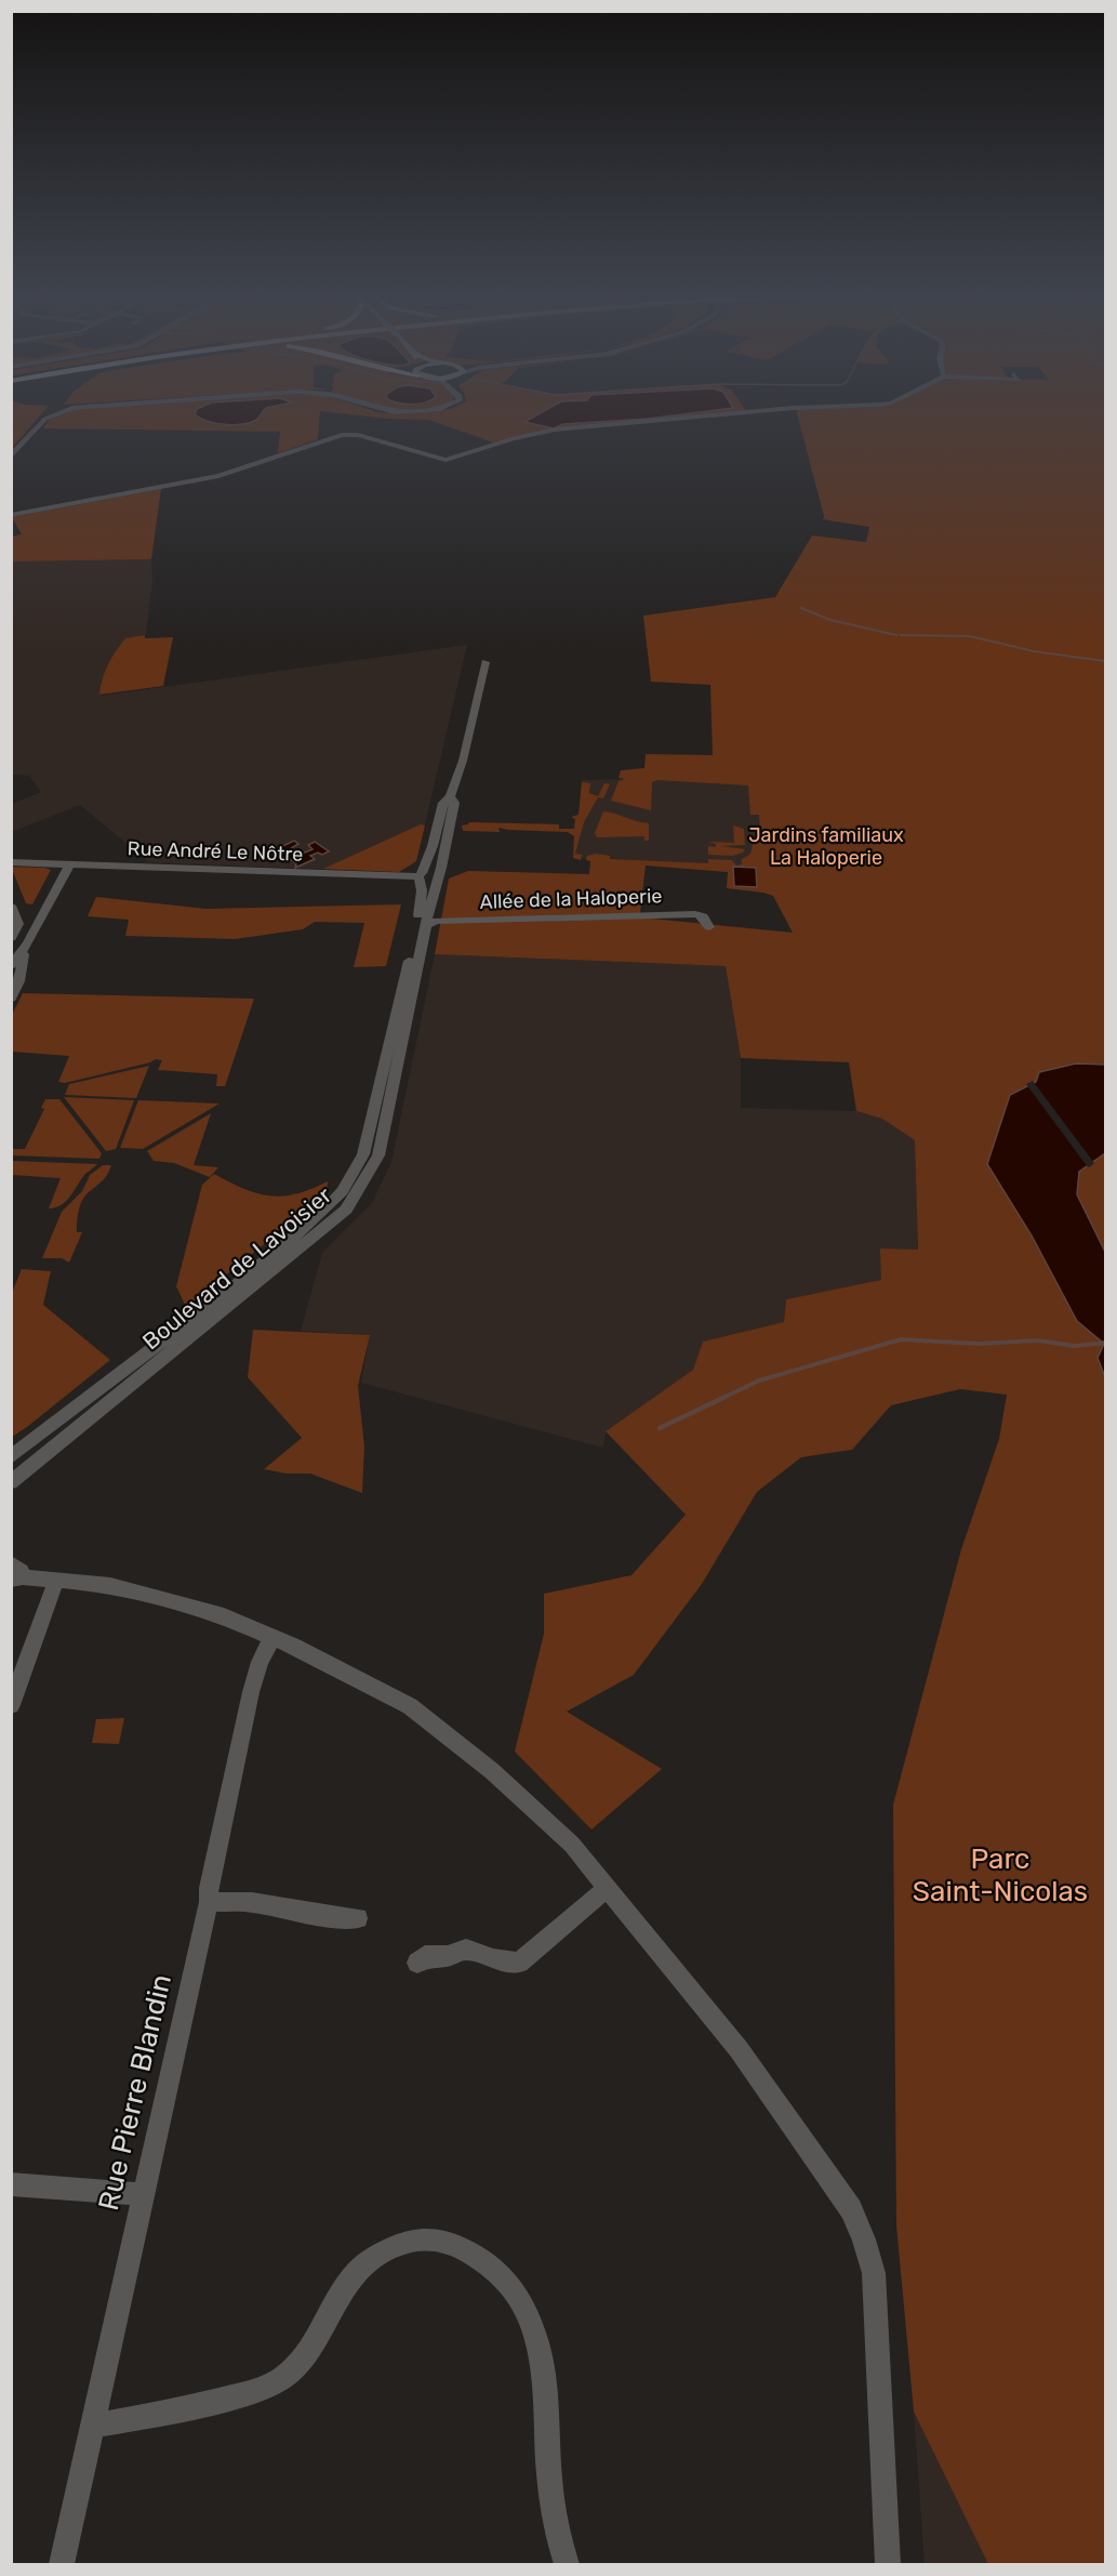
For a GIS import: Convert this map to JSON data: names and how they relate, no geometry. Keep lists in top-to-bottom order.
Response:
{
  "streets": {
    "street": [
      "Rue André Le Nôtre",
      "Allée de la Haloperie",
      "Boulevard de Lavoisier",
      "Rue Pierre Blandin"
    ]
  },
  "crossings": [
    ["Rue André Le Nôtre", "Boulevard de Lavoisier"],
    ["Allée de la Haloperie", "Boulevard de Lavoisier"]
  ],
  "parks": ["Jardins familiaux La Haloperie", "Parc Saint-Nicolas"]
}
